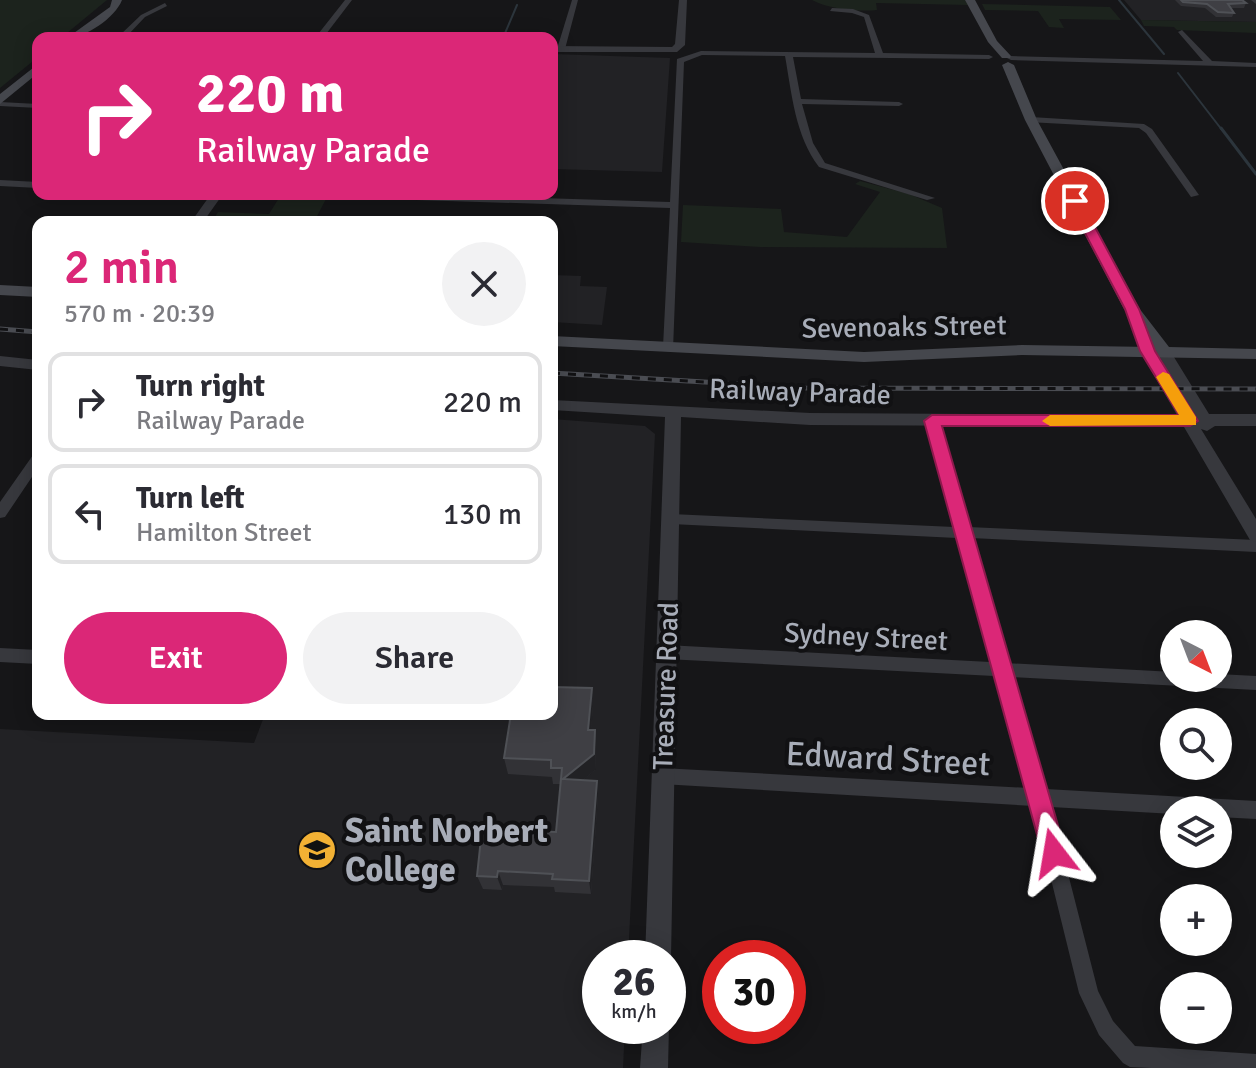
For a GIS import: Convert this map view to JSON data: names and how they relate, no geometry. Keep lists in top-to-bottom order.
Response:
{
  "streets": {
    "main road": ["Sevenoaks Street"],
    "street": [
      "Railway Parade",
      "Sydney Street",
      "Treasure Road",
      "Edward Street"
    ]
  },
  "crossings": [
    ["Railway Parade", "Treasure Road"],
    ["Sydney Street", "Treasure Road"],
    ["Treasure Road", "Edward Street"]
  ],
  "places": {
    "school or university": ["Saint Norbert College"]
  },
  "north": "bottom right",
  "page": {
    "turn": ["220 m", "Railway Parade"],
    "heading": ["2 min", "570 m · 20:39"],
    "list": [
      {
        "name": "Turn right",
        "note": "Railway Parade",
        "value": "220 m"
      },
      {
        "name": "Turn left",
        "note": "Hamilton Street",
        "value": "130 m"
      }
    ],
    "buttons": ["Exit", "Share"],
    "map_buttons": ["+", "−"],
    "speed": "26 km/h",
    "limit": "30"
  }
}
